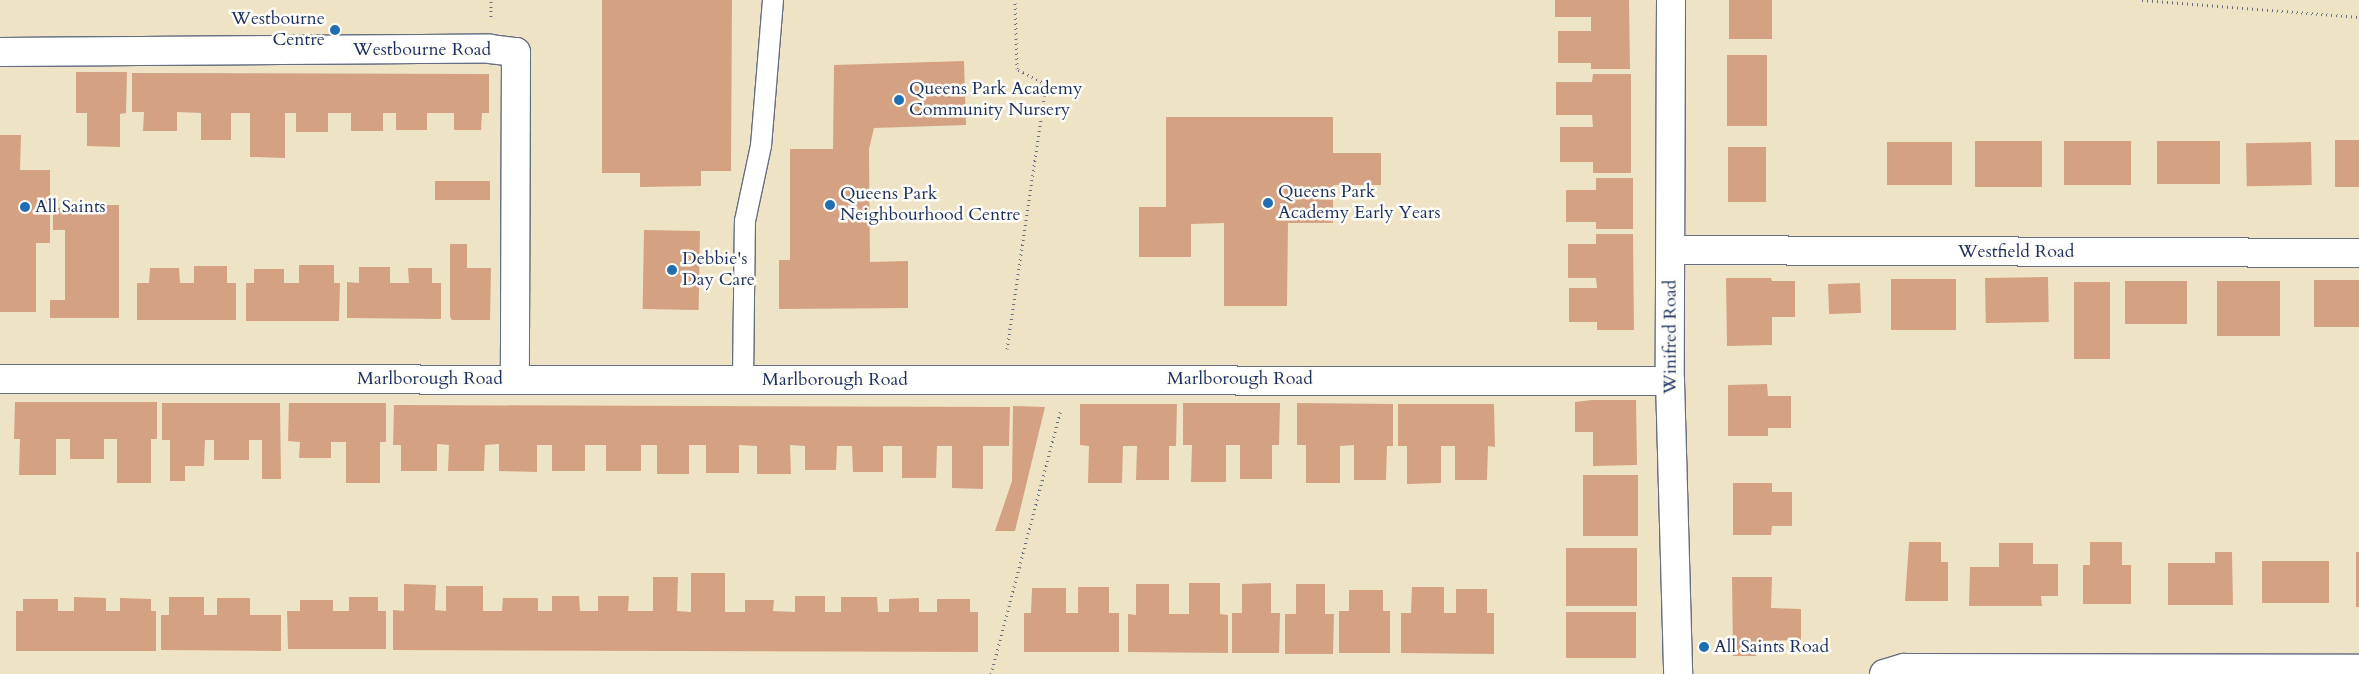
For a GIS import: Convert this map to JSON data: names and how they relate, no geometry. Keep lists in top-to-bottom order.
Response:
{
  "streets": {
    "street": [
      "Westbourne Road",
      "Westfield Road",
      "Winifred Road",
      "Marlborough Road"
    ]
  },
  "crossings": [
    ["Westbourne Road", "Marlborough Road"],
    ["Westfield Road", "Winifred Road"],
    ["Winifred Road", "Marlborough Road"]
  ],
  "places": [
    "Westbourne Centre",
    "Queens Park Academy Community Nursery",
    "Queens Park Academy Early Years",
    "Queens Park Neighbourhood Centre",
    "All Saints",
    "Debbie's Day Care",
    "All Saints Road"
  ]
}
